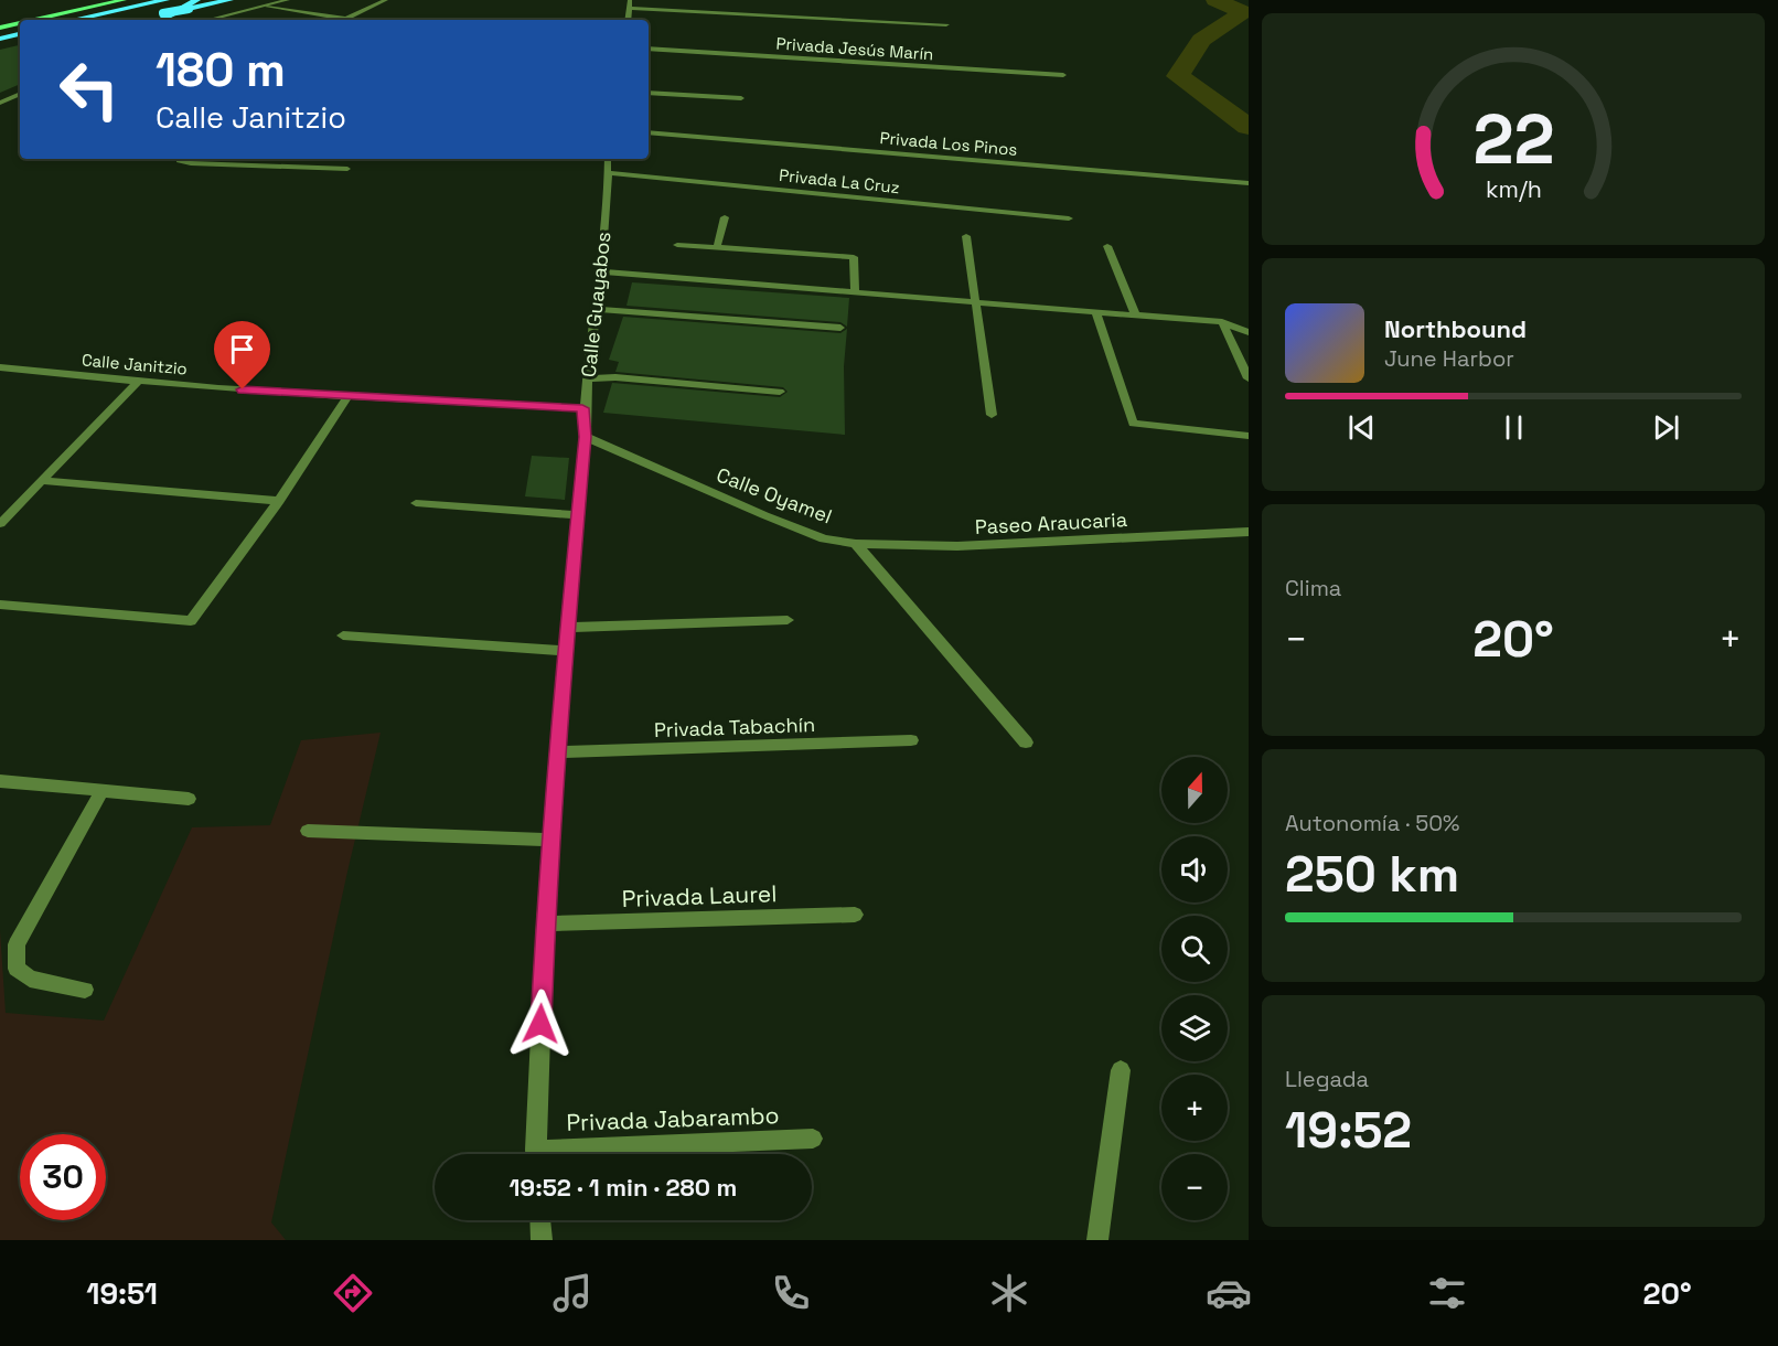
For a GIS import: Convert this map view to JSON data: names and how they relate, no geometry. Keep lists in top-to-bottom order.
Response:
{
  "streets": {
    "street": [
      "Privada Jesús Marín",
      "Privada Los Pinos",
      "Privada La Cruz",
      "Calle Guayabos",
      "Calle Janitzio",
      "Calle Oyamel",
      "Paseo Araucaria",
      "Privada Tabachín",
      "Privada Laurel",
      "Privada Jabarambo"
    ]
  },
  "crossings": [
    ["Privada La Cruz", "Calle Guayabos"],
    ["Calle Guayabos", "Calle Janitzio"],
    ["Calle Guayabos", "Calle Oyamel"],
    ["Calle Guayabos", "Privada Tabachín"],
    ["Calle Guayabos", "Privada Laurel"],
    ["Calle Oyamel", "Paseo Araucaria"]
  ],
  "north": "top",
  "page": {
    "turn": ["180 m", "Calle Janitzio"],
    "song": ["Northbound", "June Harbor"],
    "tile": [
      "Clima",
      ["Autonomía · 50%", "250 km"],
      ["Llegada", "19:52"]
    ],
    "heat": ["−", "20°", "+"],
    "map_buttons": ["+", "−"],
    "limit": "30",
    "trip": "19:52 · 1 min · 280 m",
    "tabs": ["19:51", "20°"],
    "gauge": ["22", "km/h"]
  }
}
